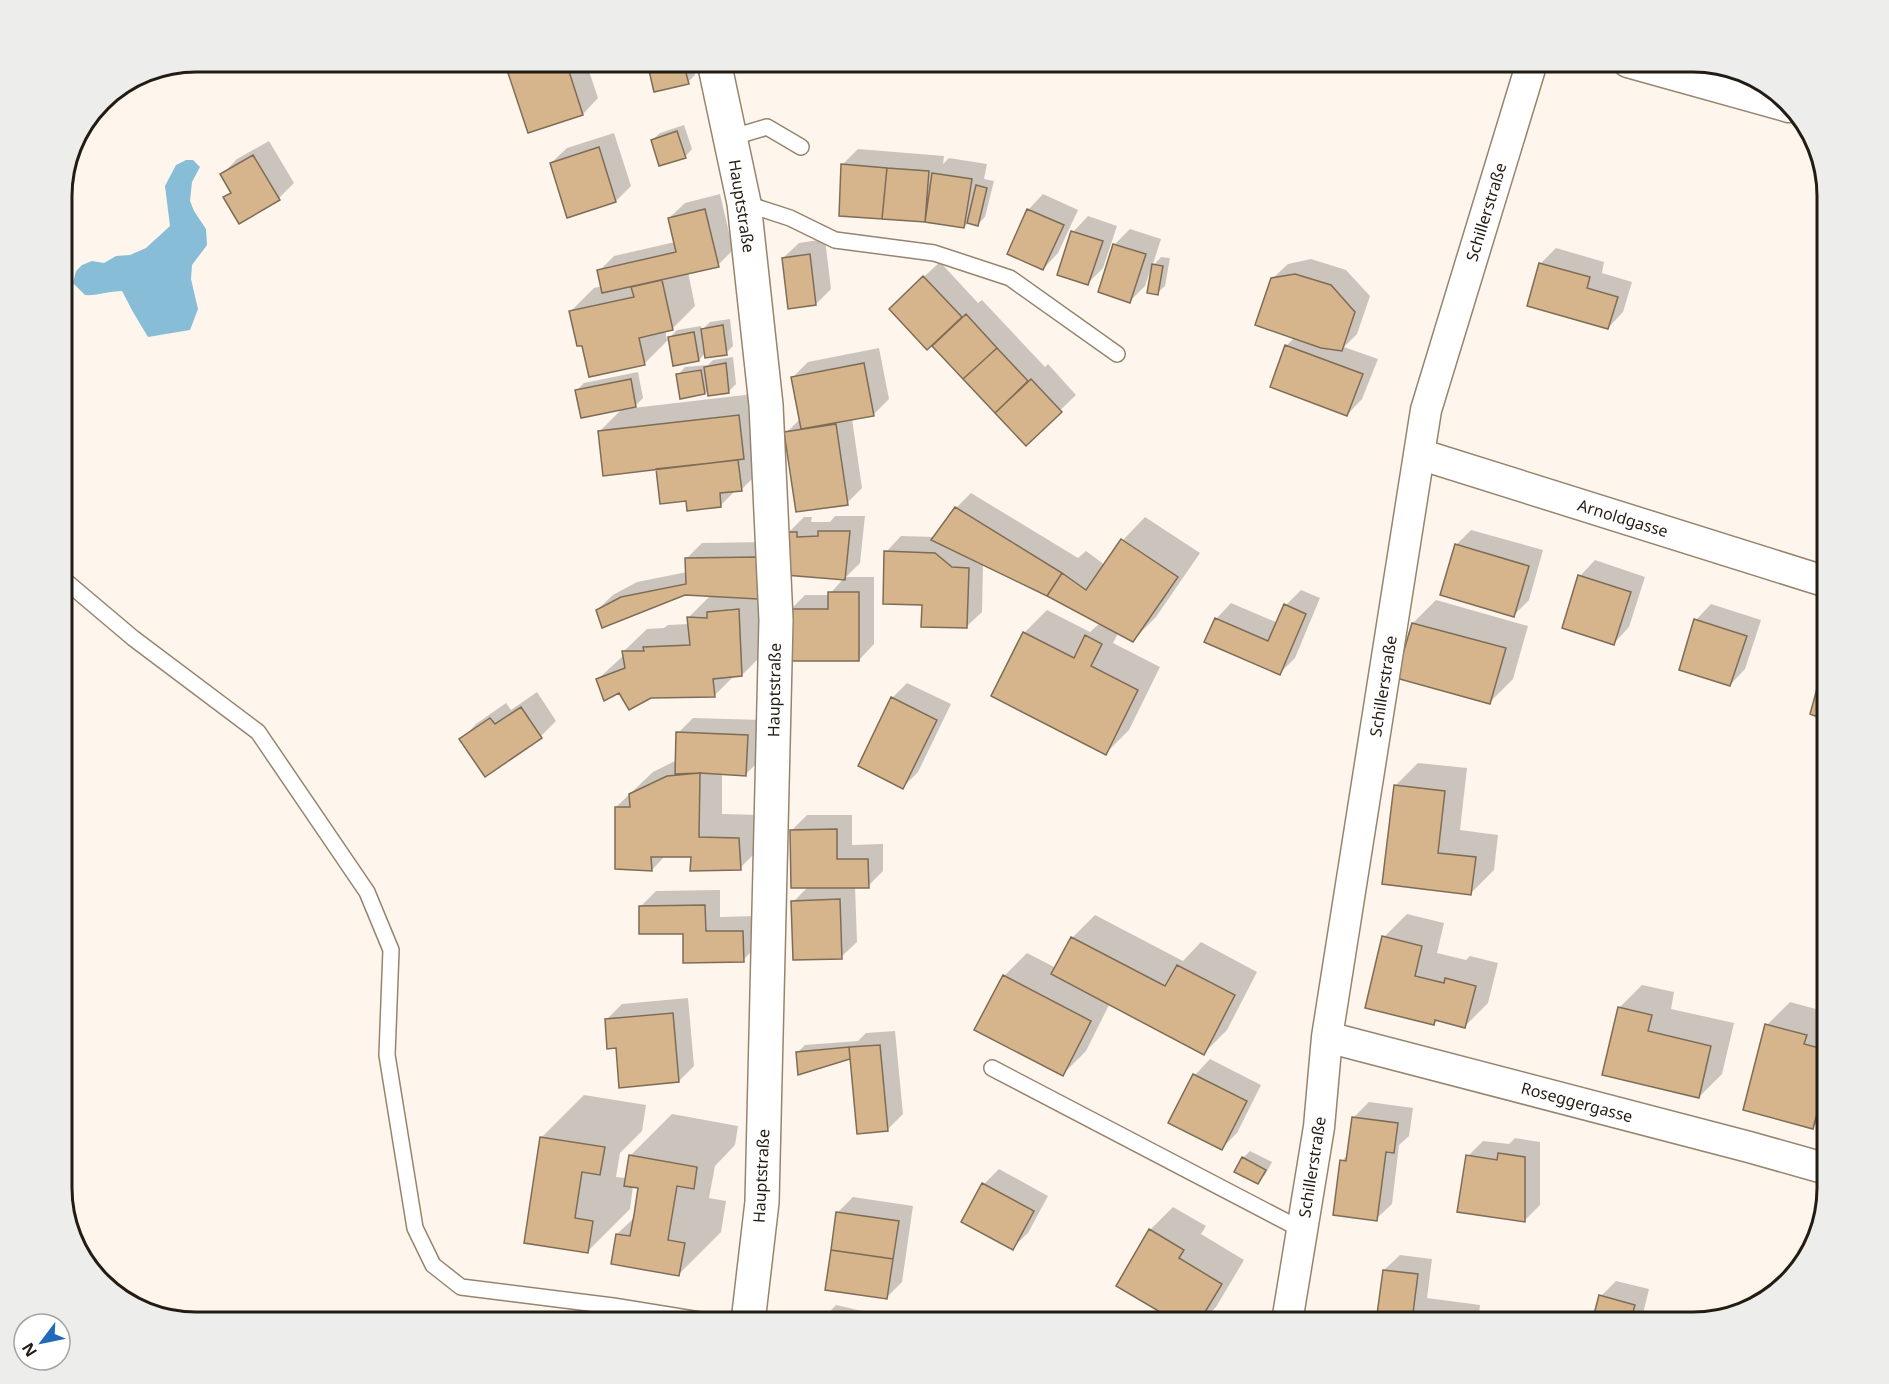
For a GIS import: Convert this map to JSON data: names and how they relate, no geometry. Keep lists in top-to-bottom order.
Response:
{
  "streets": {
    "street": [
      "Hauptstraße",
      "Schillerstraße",
      "Arnoldgasse",
      "Roseggergasse"
    ]
  },
  "crossings": [
    ["Schillerstraße", "Arnoldgasse"],
    ["Schillerstraße", "Roseggergasse"]
  ],
  "north": "bottom left"
}
